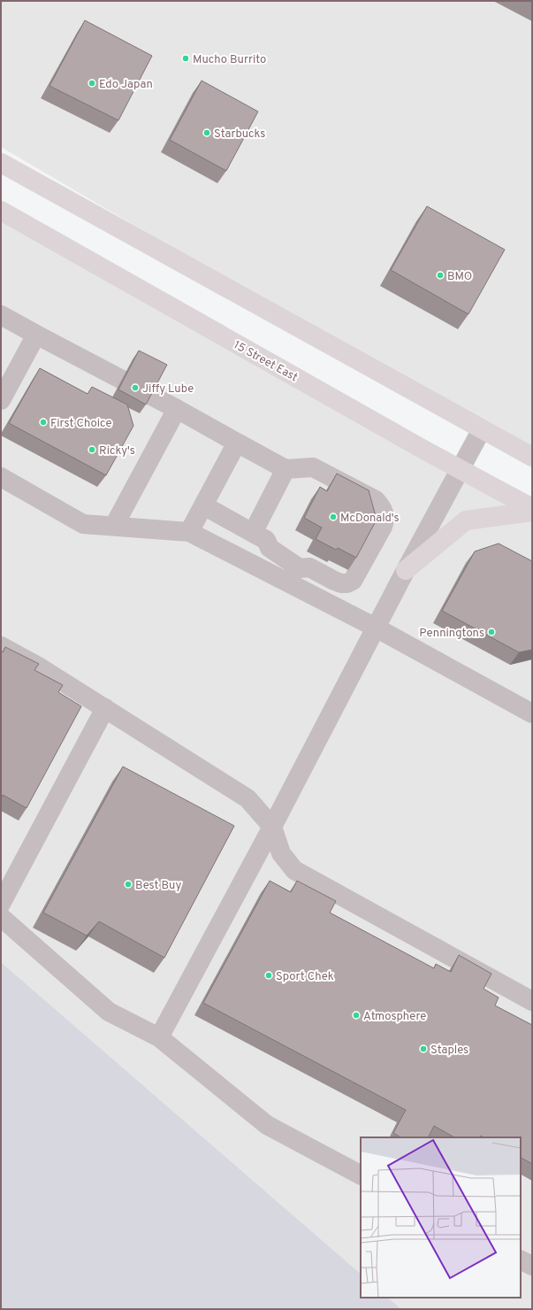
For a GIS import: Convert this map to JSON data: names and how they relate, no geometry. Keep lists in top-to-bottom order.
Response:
{
  "streets": {
    "main road": ["15 Street East"]
  },
  "places": [
    "Mucho Burrito",
    "Edo Japan",
    "Starbucks",
    "BMO",
    "Jiffy Lube",
    "First Choice",
    "Ricky's",
    "McDonald's",
    "Penningtons",
    "Best Buy",
    "Sport Chek",
    "Atmosphere",
    "Staples"
  ]
}
